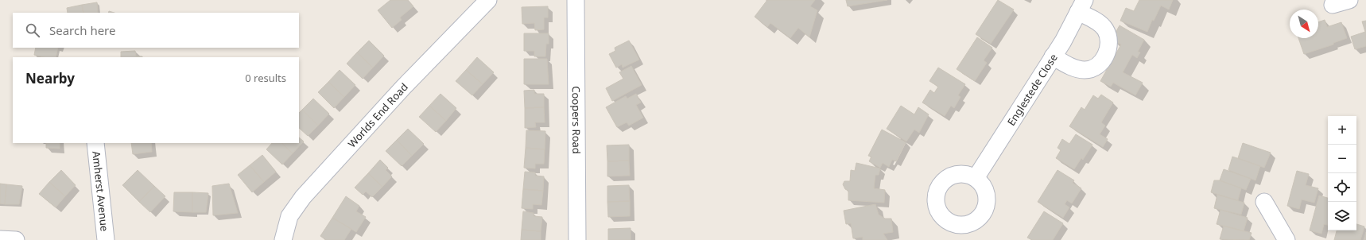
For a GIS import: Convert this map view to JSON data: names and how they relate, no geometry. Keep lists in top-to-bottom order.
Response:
{
  "streets": {
    "street": [
      "Englestede Close",
      "Worlds End Road",
      "Coopers Road",
      "Amherst Avenue"
    ]
  },
  "north": "bottom right",
  "page": {
    "search": "Search here",
    "heading": ["Nearby", "0 results"],
    "map_buttons": ["+", "−"]
  }
}
